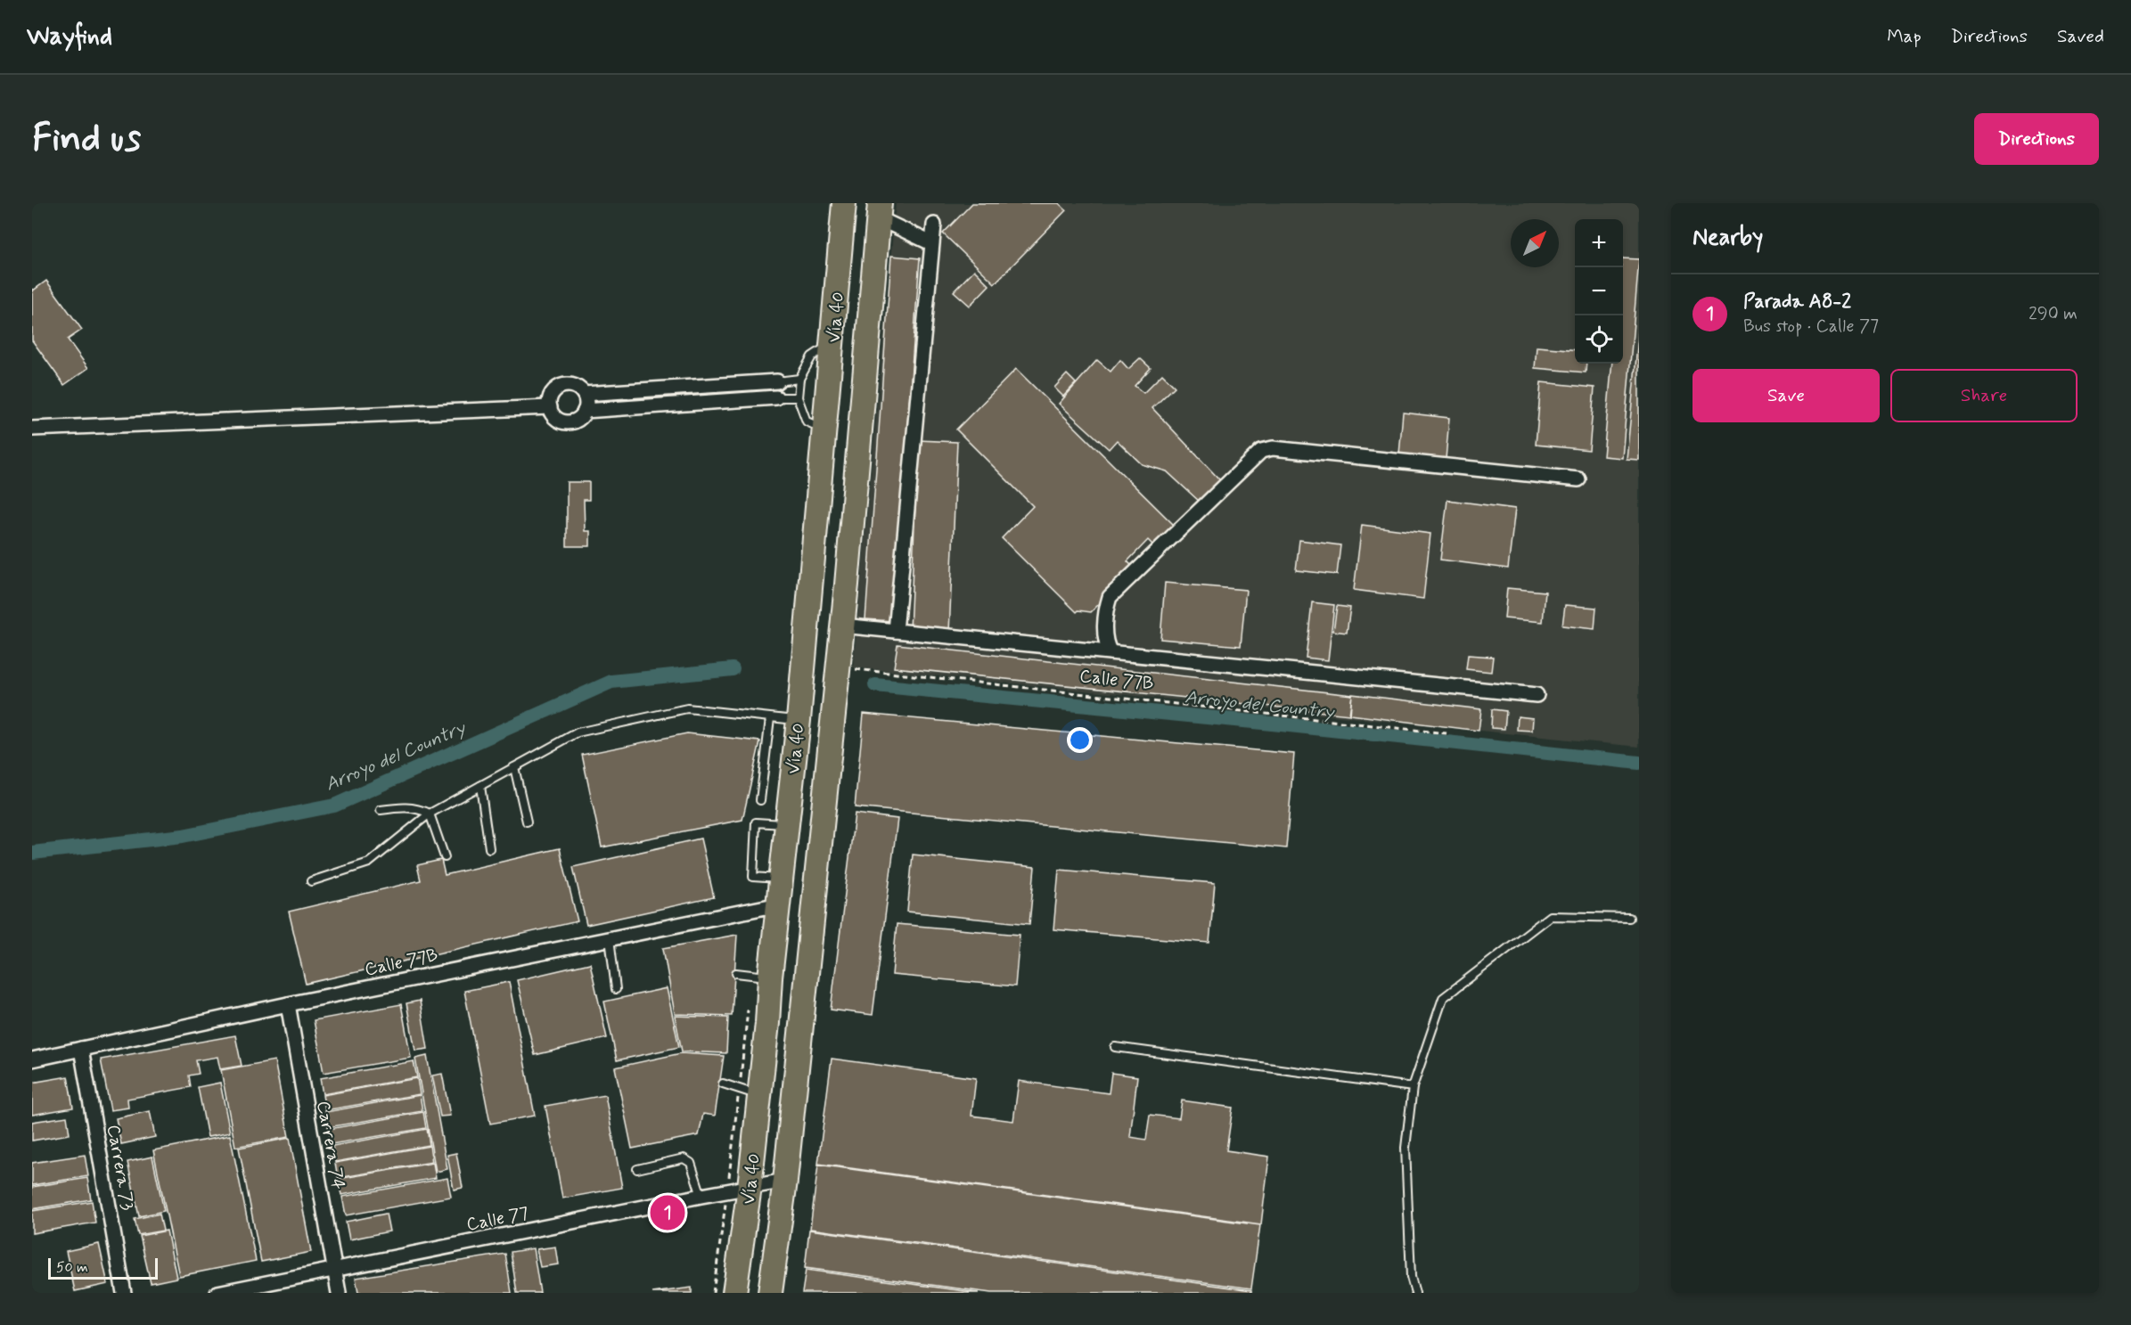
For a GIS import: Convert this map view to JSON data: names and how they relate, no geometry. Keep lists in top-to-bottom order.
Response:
{
  "streets": {
    "highway": ["Vía 40"],
    "street": [
      "Calle 77B",
      "Carrera 74",
      "Carrera 73",
      "Calle 77"
    ]
  },
  "crossings": [
    ["Vía 40", "Calle 77B"],
    ["Vía 40", "Calle 77"],
    ["Calle 77B", "Carrera 74"],
    ["Calle 77B", "Carrera 73"],
    ["Carrera 74", "Calle 77"]
  ],
  "water": ["Arroyo del Country"],
  "scale_bar": "50 m",
  "north": "top right",
  "page": {
    "header": "Wayfind",
    "nav": ["Map", "Directions", "Saved"],
    "buttons": [
      "Directions",
      ["Save", "Share"]
    ],
    "title": "Find us",
    "heading": "Nearby",
    "map_buttons": ["+", "−"],
    "list": [
      {
        "mark": "1",
        "name": "Parada A8-2",
        "note": "Bus stop · Calle 77",
        "value": "290 m"
      }
    ],
    "pins": "1",
    "scale": "50 m"
  }
}
